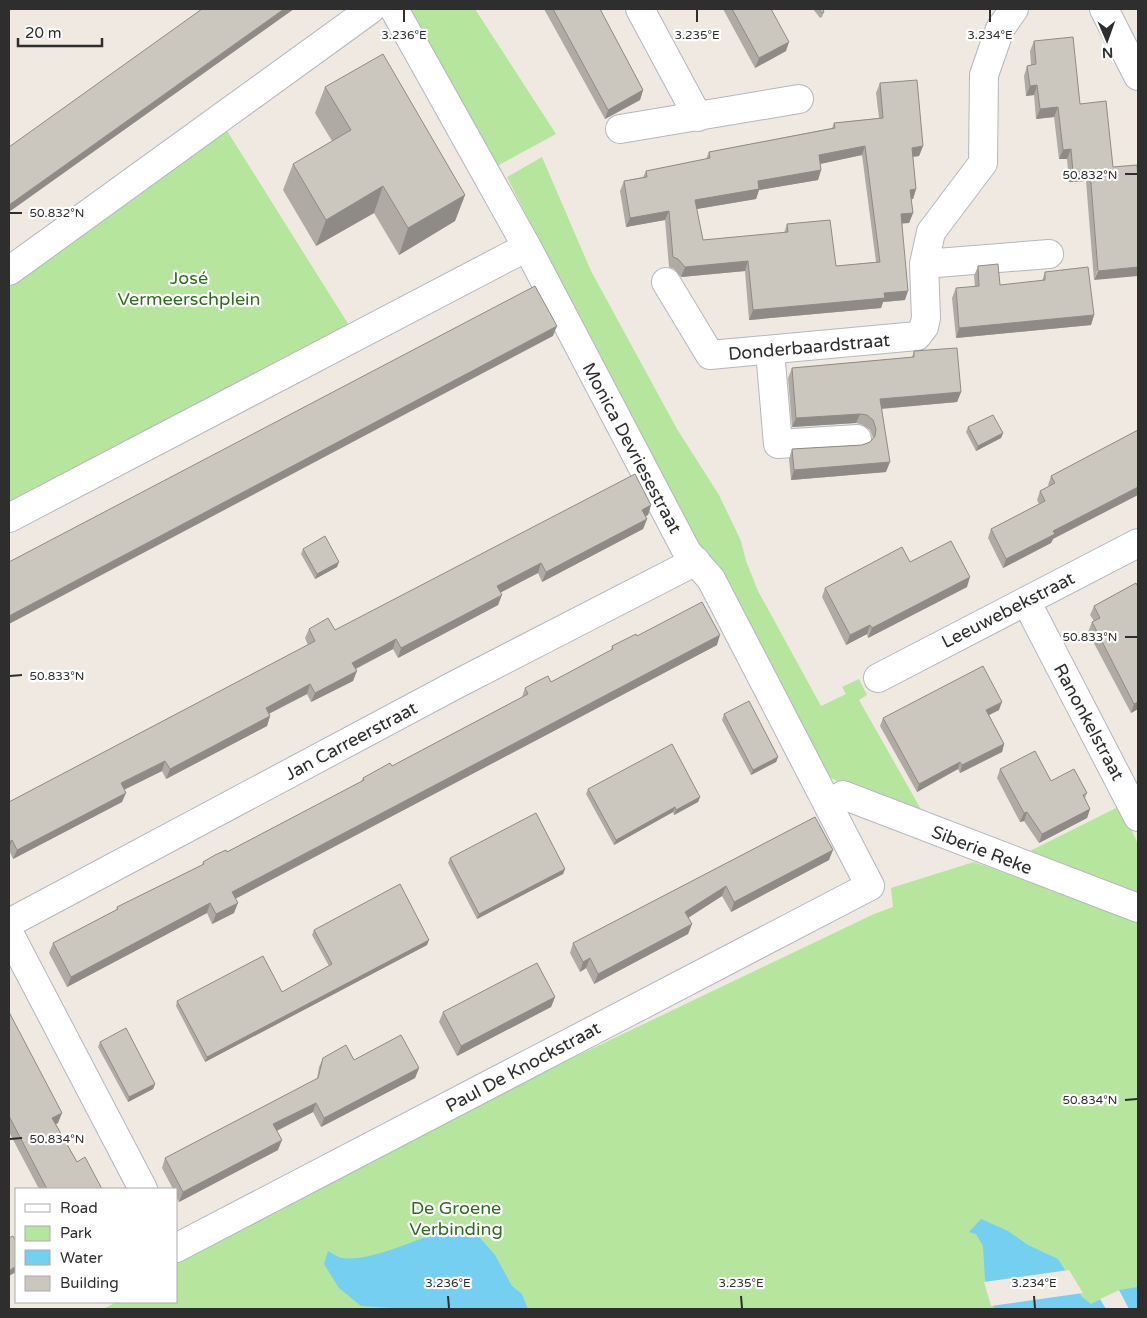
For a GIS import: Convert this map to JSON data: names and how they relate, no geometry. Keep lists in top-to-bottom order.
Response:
{
  "streets": {
    "street": [
      "Donderbaardstraat",
      "Monica Devriesestraat",
      "Leeuwebekstraat",
      "Ranonkelstraat",
      "Jan Carreerstraat",
      "Siberie Reke",
      "Paul De Knockstraat"
    ]
  },
  "crossings": [
    ["Monica Devriesestraat", "Jan Carreerstraat"],
    ["Monica Devriesestraat", "Siberie Reke"],
    ["Monica Devriesestraat", "Paul De Knockstraat"],
    ["Leeuwebekstraat", "Ranonkelstraat"]
  ],
  "parks": ["José Vermeerschplein", "De Groene Verbinding"],
  "legend": [
    "Road",
    "Park",
    "Water",
    "Building"
  ],
  "scale_bar": "20 m",
  "north": "bottom",
  "coordinates": [
    "3.236°E",
    "3.235°E",
    "3.234°E",
    "50.832°N",
    "50.833°N",
    "50.834°N"
  ]
}
